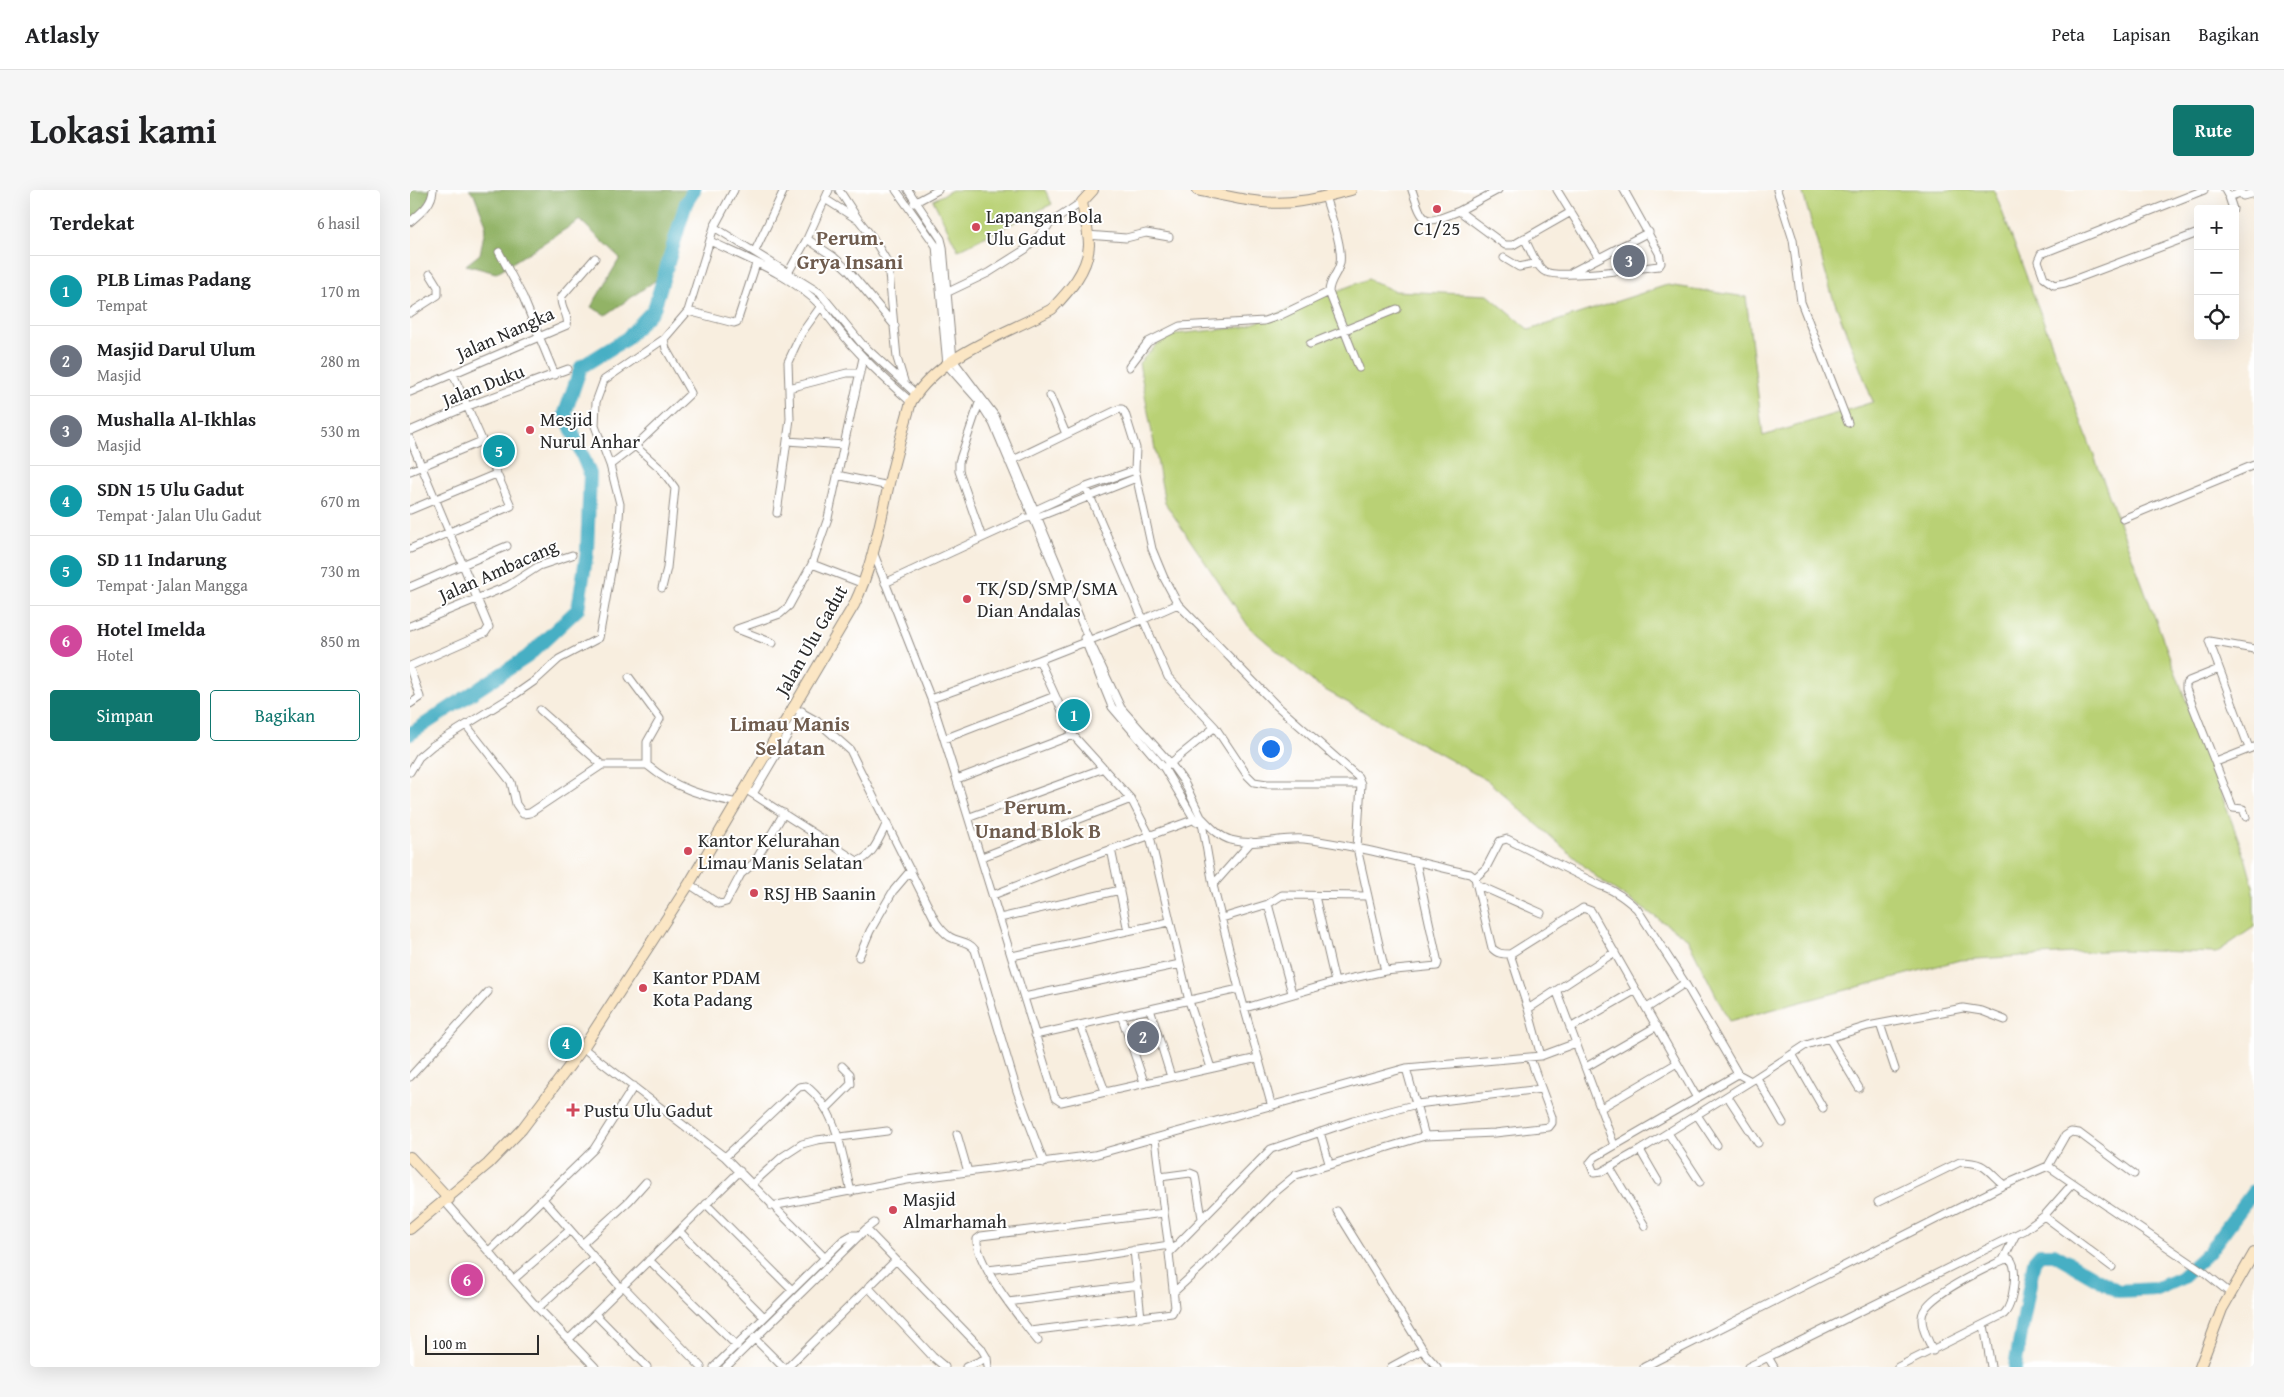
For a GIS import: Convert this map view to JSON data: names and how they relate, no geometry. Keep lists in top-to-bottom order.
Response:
{
  "streets": {
    "street": [
      "Jalan Nangka",
      "Jalan Duku",
      "Jalan Ambacang",
      "Jalan Ulu Gadut"
    ]
  },
  "districts": ["Perum. Grya Insani", "Limau Manis Selatan", "Perum. Unand Blok B"],
  "places": {
    "other": [
      "C1/25",
      "Lapangan Bola Ulu Gadut",
      "Mesjid Nurul Anhar",
      "TK/SD/SMP/SMA Dian Andalas",
      "Kantor Kelurahan Limau Manis Selatan",
      "RSJ HB Saanin",
      "Kantor PDAM Kota Padang",
      "Masjid Almarhamah"
    ],
    "health": ["Pustu Ulu Gadut"]
  },
  "scale_bar": "100 m",
  "page": {
    "header": "Atlasly",
    "nav": ["Peta", "Lapisan", "Bagikan"],
    "title": "Lokasi kami",
    "buttons": [
      "Rute",
      ["Simpan", "Bagikan"]
    ],
    "heading": ["Terdekat", "6 hasil"],
    "map_buttons": ["+", "−"],
    "pins": [
      "3",
      "5",
      "1",
      "2",
      "4",
      "6"
    ],
    "list": [
      {
        "mark": "1",
        "name": "PLB Limas Padang",
        "note": "Tempat",
        "value": "170 m"
      },
      {
        "mark": "2",
        "name": "Masjid Darul Ulum",
        "note": "Masjid",
        "value": "280 m"
      },
      {
        "mark": "3",
        "name": "Mushalla Al-Ikhlas",
        "note": "Masjid",
        "value": "530 m"
      },
      {
        "mark": "4",
        "name": "SDN 15 Ulu Gadut",
        "note": "Tempat · Jalan Ulu Gadut",
        "value": "670 m"
      },
      {
        "mark": "5",
        "name": "SD 11 Indarung",
        "note": "Tempat · Jalan Mangga",
        "value": "730 m"
      },
      {
        "mark": "6",
        "name": "Hotel Imelda",
        "note": "Hotel",
        "value": "850 m"
      }
    ],
    "scale": "100 m"
  }
}
